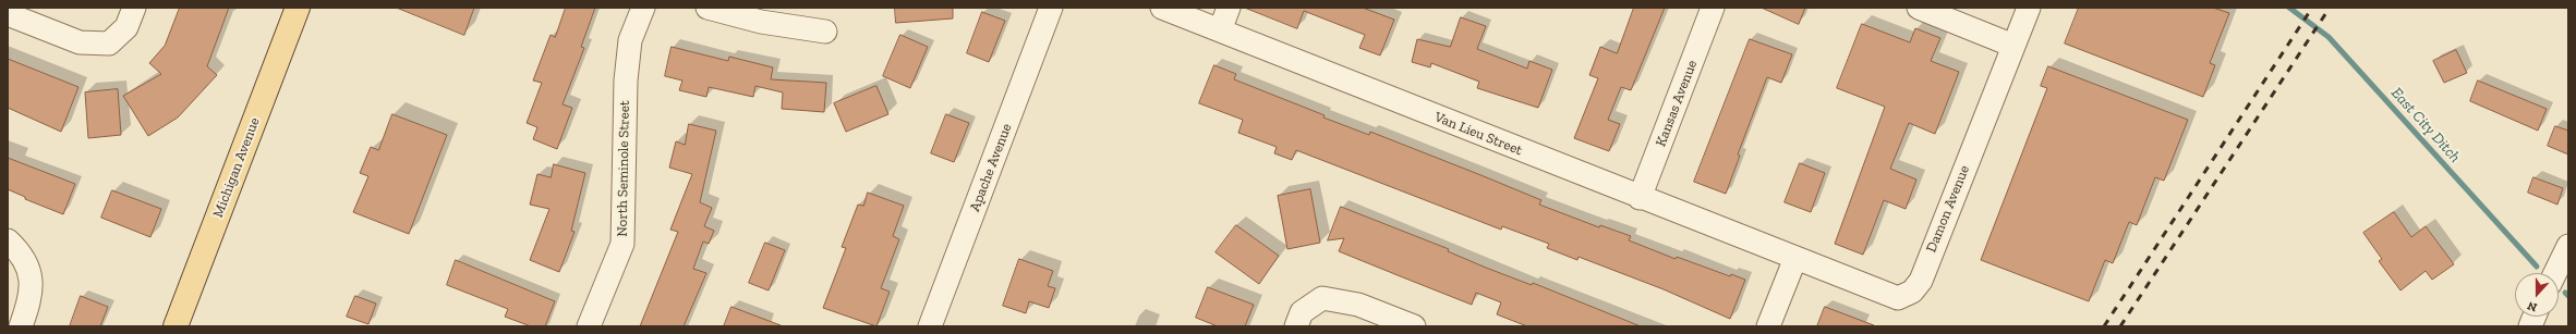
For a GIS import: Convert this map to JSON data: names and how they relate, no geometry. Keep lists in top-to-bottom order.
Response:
{
  "streets": {
    "main road": ["Michigan Avenue"],
    "street": [
      "Kansas Avenue",
      "Van Lieu Street",
      "Apache Avenue",
      "North Seminole Street",
      "Damon Avenue"
    ]
  },
  "crossings": [
    ["Kansas Avenue", "Van Lieu Street"],
    ["Van Lieu Street", "Damon Avenue"]
  ],
  "water": ["East City Ditch"],
  "north": "bottom"
}
